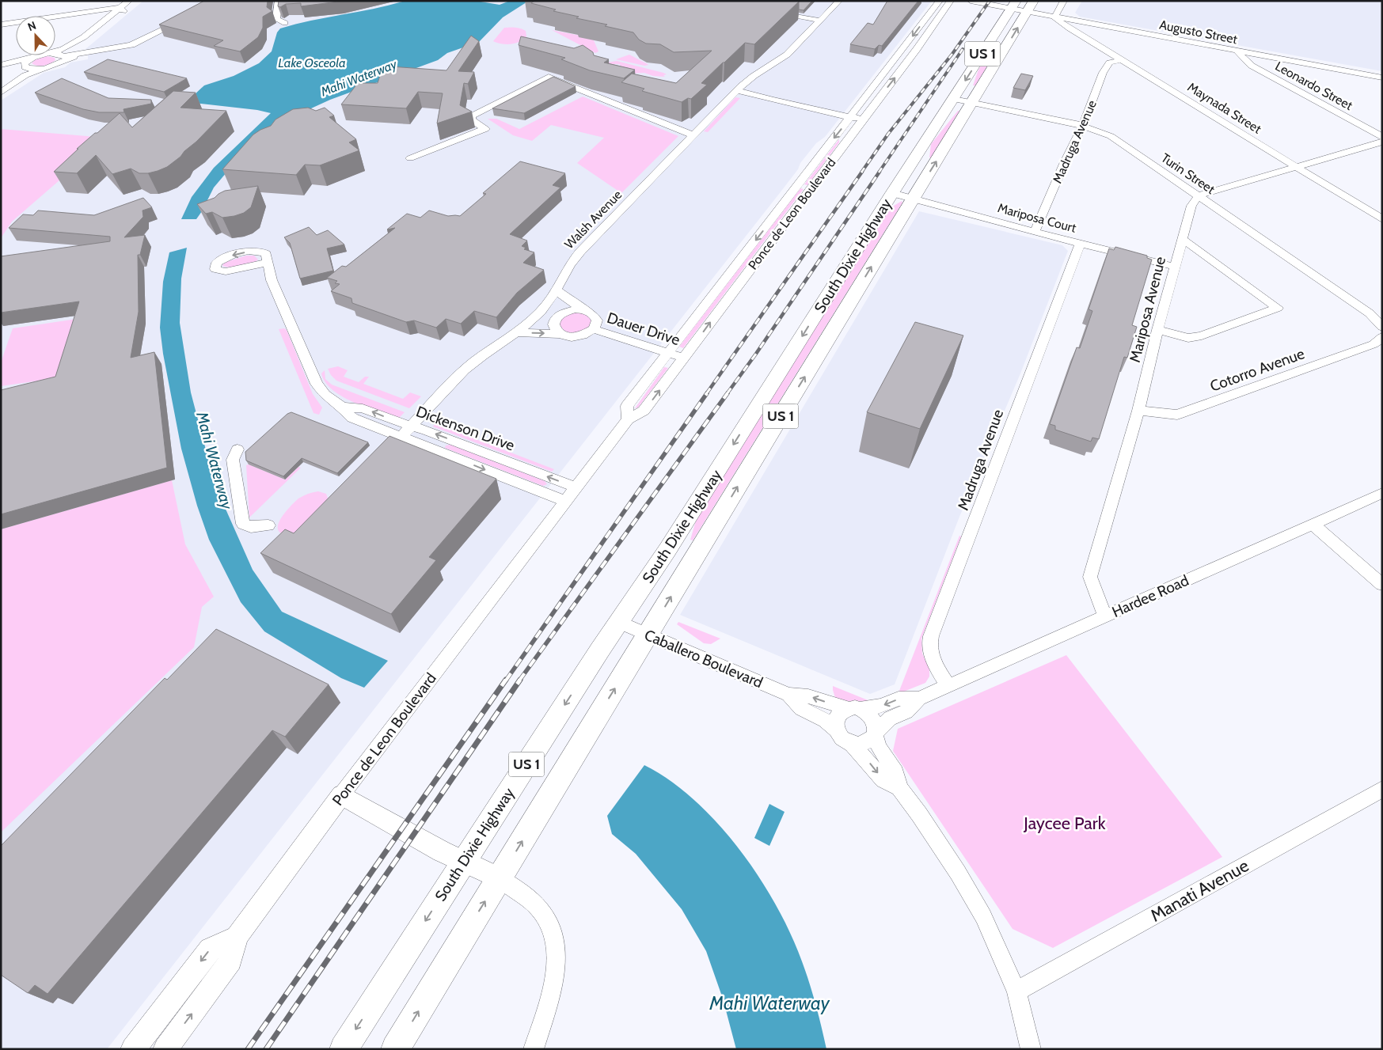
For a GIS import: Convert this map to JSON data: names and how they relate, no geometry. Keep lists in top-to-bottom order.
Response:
{
  "streets": {
    "highway": ["US 1", "South Dixie Highway"],
    "main road": ["Ponce de Leon Boulevard"],
    "street": [
      "Augusto Street",
      "Leonardo Street",
      "Maynada Street",
      "Madruga Avenue",
      "Turin Street",
      "Mariposa Court",
      "Walsh Avenue",
      "Mariposa Avenue",
      "Dauer Drive",
      "Cotorro Avenue",
      "Dickenson Drive",
      "Hardee Road",
      "Caballero Boulevard",
      "Manati Avenue"
    ]
  },
  "crossings": [
    ["Augusto Street", "Leonardo Street"],
    ["Augusto Street", "Maynada Street"],
    ["Augusto Street", "South Dixie Highway"],
    ["Maynada Street", "Madruga Avenue"],
    ["Madruga Avenue", "Turin Street"],
    ["Madruga Avenue", "Mariposa Court"],
    ["Madruga Avenue", "Hardee Road"],
    ["Turin Street", "South Dixie Highway"],
    ["Turin Street", "Mariposa Avenue"],
    ["Ponce de Leon Boulevard", "Dauer Drive"],
    ["Ponce de Leon Boulevard", "Dickenson Drive"],
    ["Mariposa Court", "South Dixie Highway"],
    ["Mariposa Court", "Mariposa Avenue"],
    ["Walsh Avenue", "Dickenson Drive"],
    ["South Dixie Highway", "Caballero Boulevard"],
    ["Mariposa Avenue", "Cotorro Avenue"],
    ["Mariposa Avenue", "Hardee Road"],
    ["Hardee Road", "Caballero Boulevard"]
  ],
  "water": ["Lake Osceola", "Mahi Waterway"],
  "parks": ["Jaycee Park"],
  "north": "top"
}
